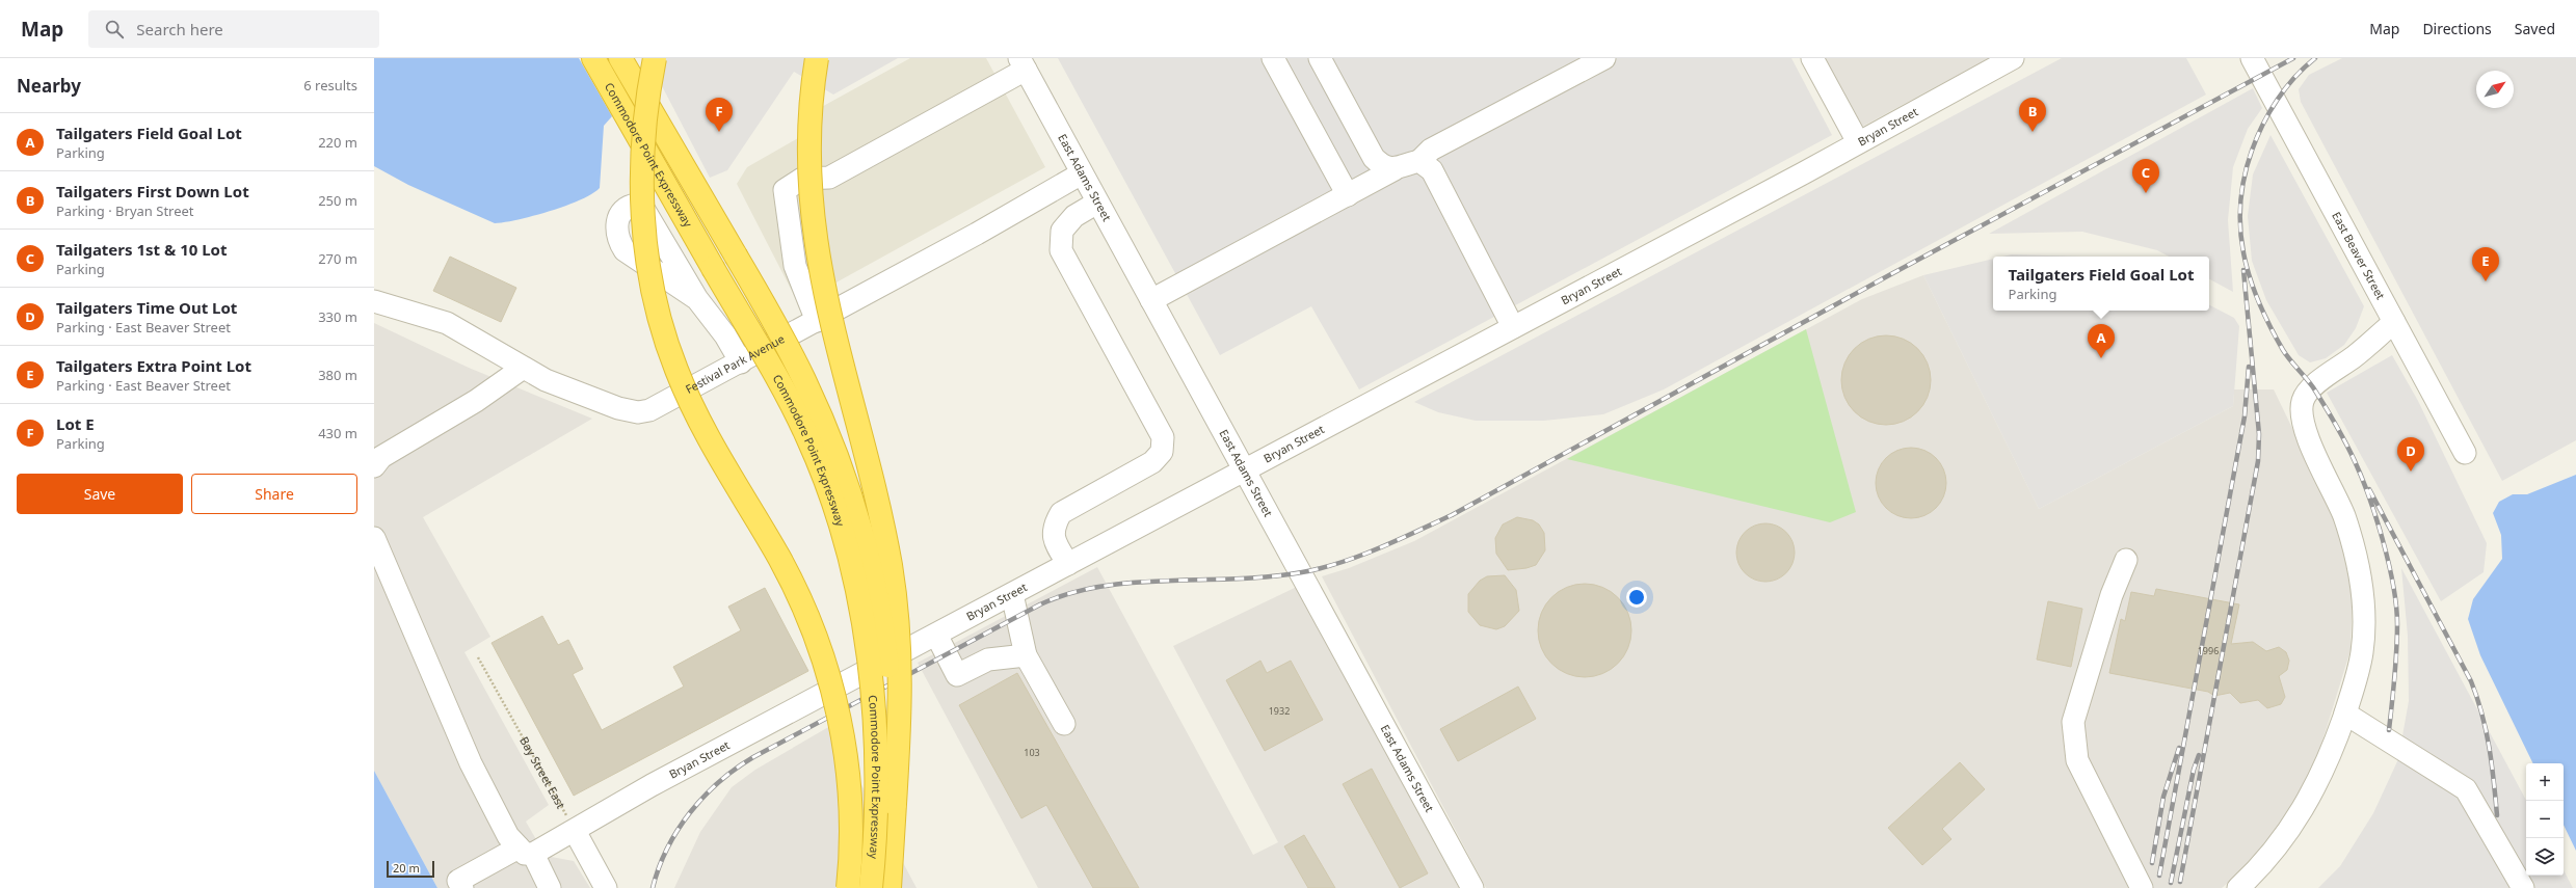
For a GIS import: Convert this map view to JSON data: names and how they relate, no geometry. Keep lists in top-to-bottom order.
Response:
{
  "streets": {
    "highway": ["Commodore Point Expressway"],
    "street": [
      "Bryan Street",
      "East Adams Street",
      "East Beaver Street",
      "Festival Park Avenue"
    ],
    "path": ["Bay Street East"]
  },
  "crossings": [
    ["Bryan Street", "East Adams Street"],
    ["Bryan Street", "Bay Street East"],
    ["East Adams Street", "Festival Park Avenue"]
  ],
  "house_numbers": ["1996", "1932", "103"],
  "scale_bar": "20 m",
  "north": "top right",
  "page": {
    "header": "Map",
    "search": "Search here",
    "nav": ["Map", "Directions", "Saved"],
    "heading": ["Nearby", "6 results"],
    "pins": [
      "B",
      "F",
      "C",
      "E",
      "A",
      "D"
    ],
    "list": [
      {
        "mark": "A",
        "name": "Tailgaters Field Goal Lot",
        "note": "Parking",
        "value": "220 m"
      },
      {
        "mark": "B",
        "name": "Tailgaters First Down Lot",
        "note": "Parking · Bryan Street",
        "value": "250 m"
      },
      {
        "mark": "C",
        "name": "Tailgaters 1st & 10 Lot",
        "note": "Parking",
        "value": "270 m"
      },
      {
        "mark": "D",
        "name": "Tailgaters Time Out Lot",
        "note": "Parking · East Beaver Street",
        "value": "330 m"
      },
      {
        "mark": "E",
        "name": "Tailgaters Extra Point Lot",
        "note": "Parking · East Beaver Street",
        "value": "380 m"
      },
      {
        "mark": "F",
        "name": "Lot E",
        "note": "Parking",
        "value": "430 m"
      }
    ],
    "popup": ["Tailgaters Field Goal Lot", "Parking"],
    "buttons": ["Save", "Share"],
    "map_buttons": ["+", "−"],
    "scale": "20 m"
  }
}
